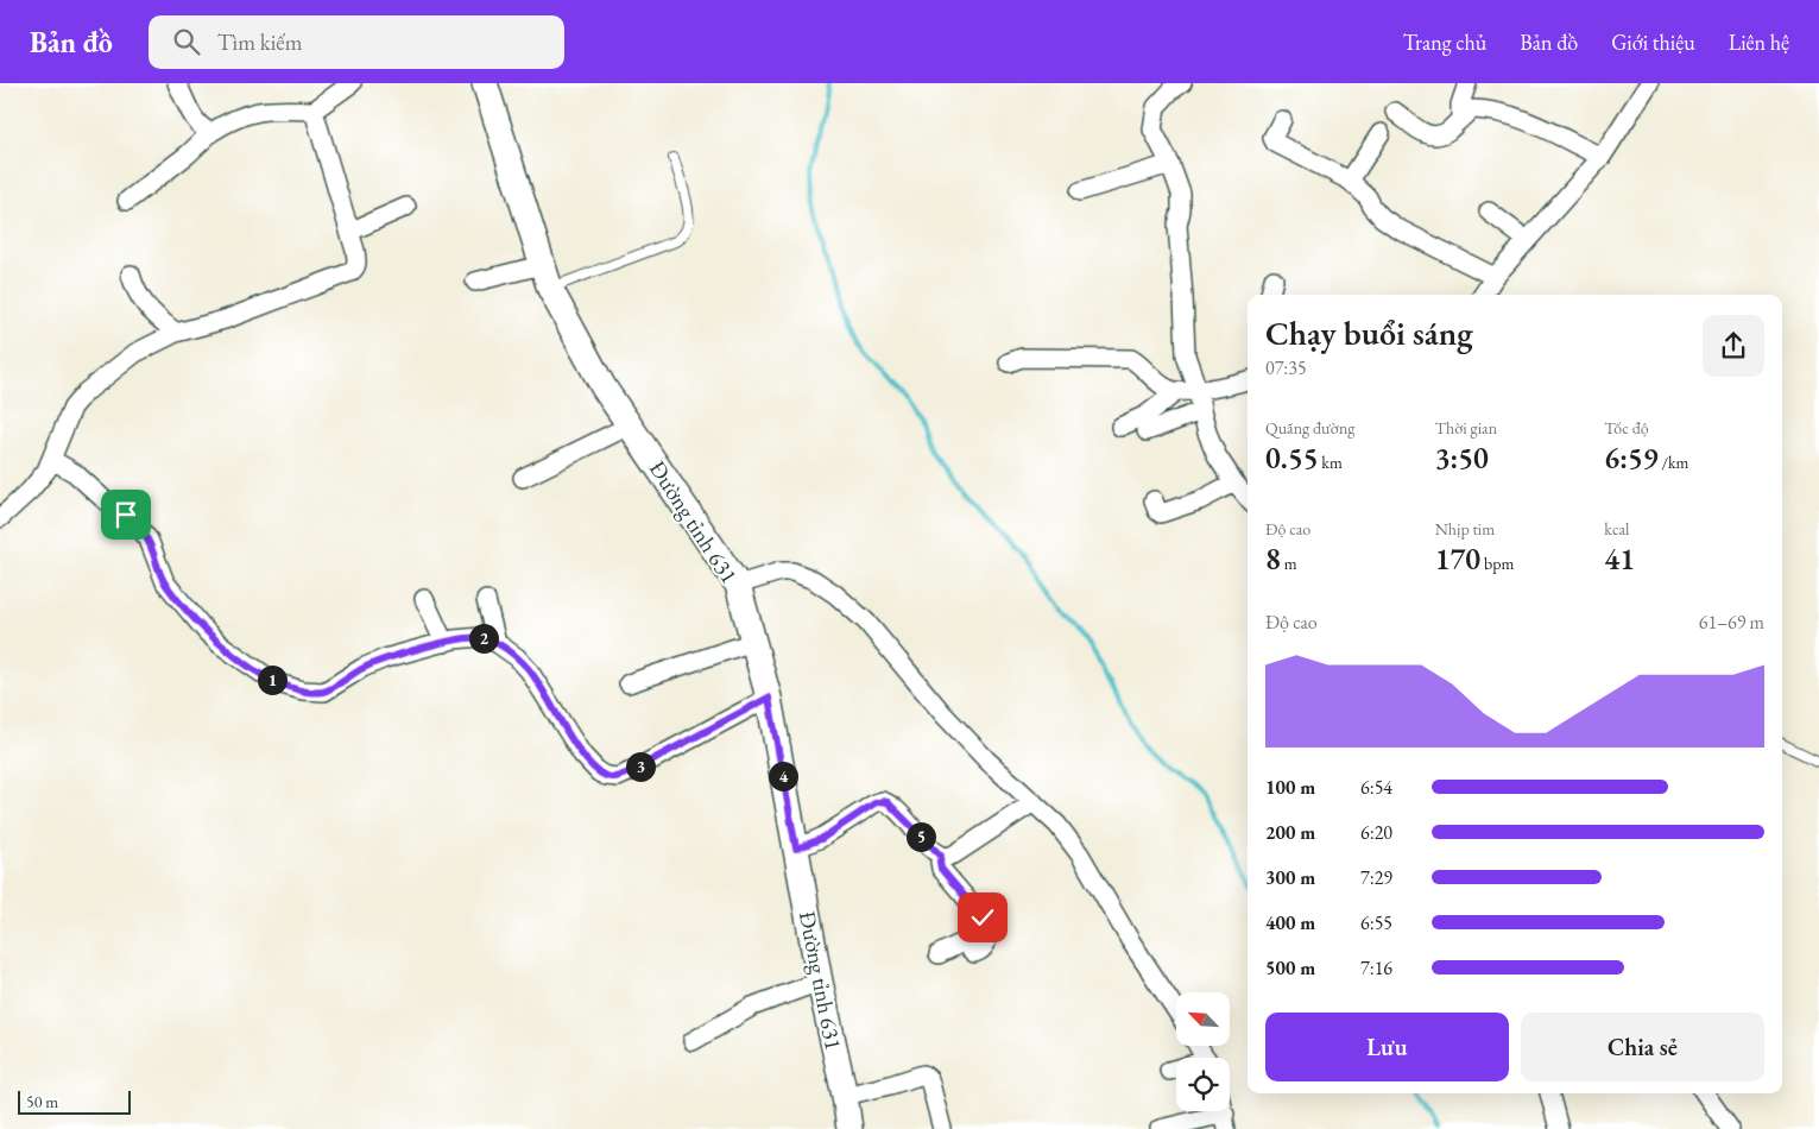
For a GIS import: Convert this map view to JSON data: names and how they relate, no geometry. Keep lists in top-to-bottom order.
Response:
{
  "streets": {
    "main road": ["Đường tỉnh 631"]
  },
  "scale_bar": "50 m",
  "north": "top left",
  "page": {
    "header": "Bản đồ",
    "search": "Tìm kiếm",
    "nav": [
      "Trang chủ",
      "Bản đồ",
      "Giới thiệu",
      "Liên hệ"
    ],
    "heading": ["Chạy buổi sáng", "07:35"],
    "stats": [
      ["Quãng đường", "0.55 km"],
      ["Thời gian", "3:50"],
      ["Tốc độ", "6:59 /km"],
      ["Độ cao", "8 m"],
      ["Nhịp tim", "170 bpm"],
      ["kcal", "41"]
    ],
    "chart": ["Độ cao", "61–69 m"],
    "pins": [
      "2",
      "1",
      "3",
      "4",
      "5"
    ],
    "list": [
      {
        "name": "100 m",
        "note": "6:54"
      },
      {
        "name": "200 m",
        "note": "6:20"
      },
      {
        "name": "300 m",
        "note": "7:29"
      },
      {
        "name": "400 m",
        "note": "6:55"
      },
      {
        "name": "500 m",
        "note": "7:16"
      }
    ],
    "buttons": ["Lưu", "Chia sẻ"],
    "scale": "50 m"
  }
}
